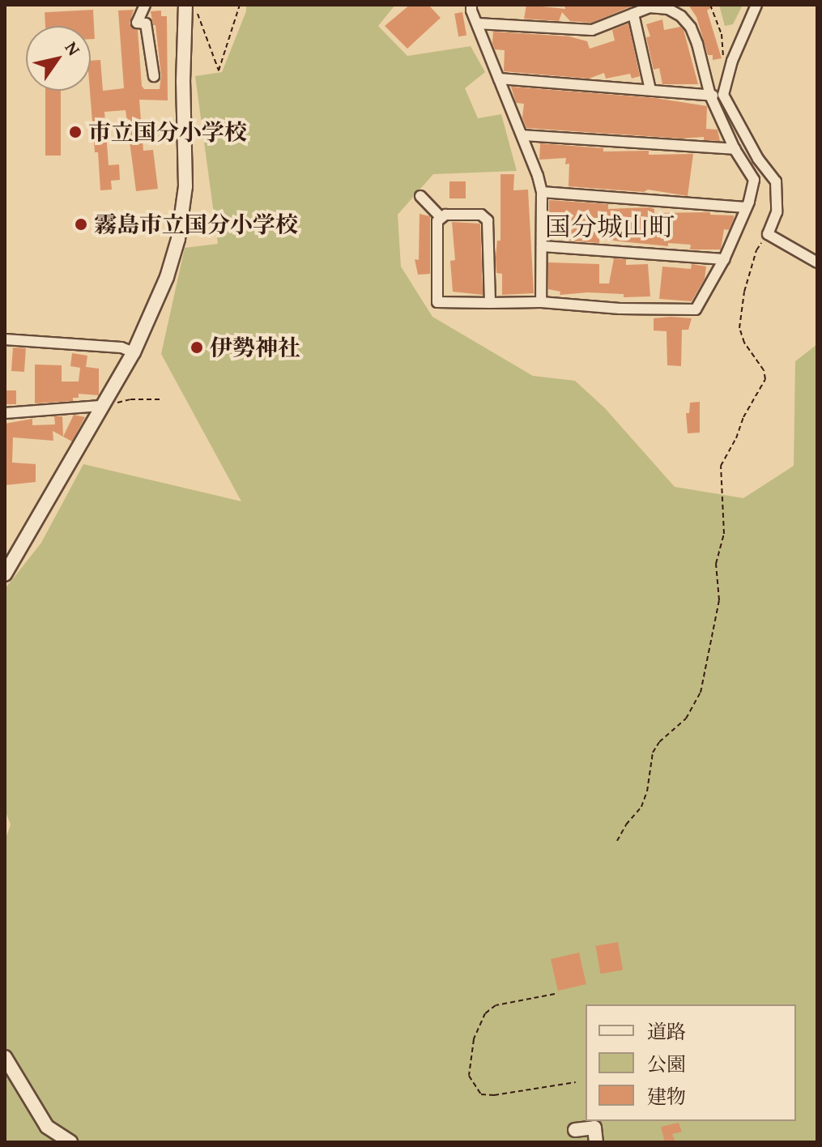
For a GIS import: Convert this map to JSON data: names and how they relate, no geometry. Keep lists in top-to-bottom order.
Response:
{
  "districts": ["国分城山町"],
  "places": ["市立国分小学校", "霧島市立国分小学校", "伊勢神社"],
  "legend": ["道路", "公園", "建物"],
  "north": "top right"
}
